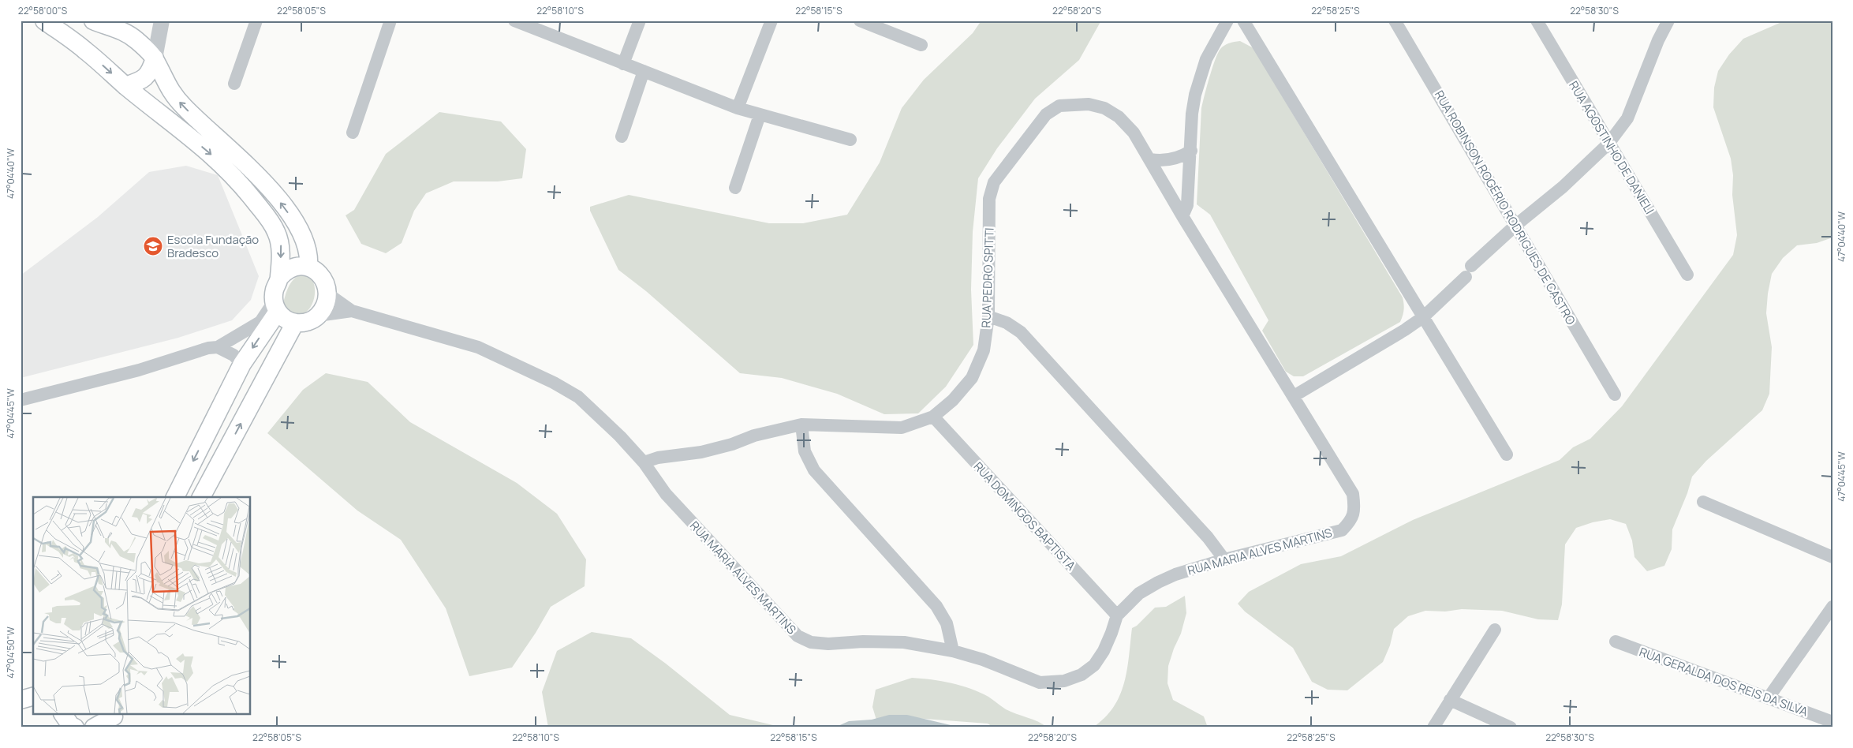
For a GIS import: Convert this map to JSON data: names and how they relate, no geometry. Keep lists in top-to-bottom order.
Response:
{
  "streets": {
    "street": [
      "RUA AGOSTINHO DE DANIELI",
      "RUA ROBINSON ROGÉRIO RODRIGUES DE CASTRO",
      "RUA PEDRO SPITTI",
      "RUA DOMINGOS BAPTISTA",
      "RUA MARIA ALVES MARTINS",
      "RUA GERALDA DOS REIS DA SILVA"
    ]
  },
  "crossings": [
    ["RUA PEDRO SPITTI", "RUA DOMINGOS BAPTISTA"],
    ["RUA PEDRO SPITTI", "RUA MARIA ALVES MARTINS"],
    ["RUA DOMINGOS BAPTISTA", "RUA MARIA ALVES MARTINS"]
  ],
  "places": {
    "school or university": ["Escola Fundação Bradesco"]
  },
  "coordinates": [
    "22°58'00\"S",
    "22°58'05\"S",
    "22°58'10\"S",
    "22°58'15\"S",
    "22°58'20\"S",
    "22°58'25\"S",
    "22°58'30\"S",
    "47°04'40\"W",
    "47°04'45\"W",
    "47°04'50\"W"
  ]
}
